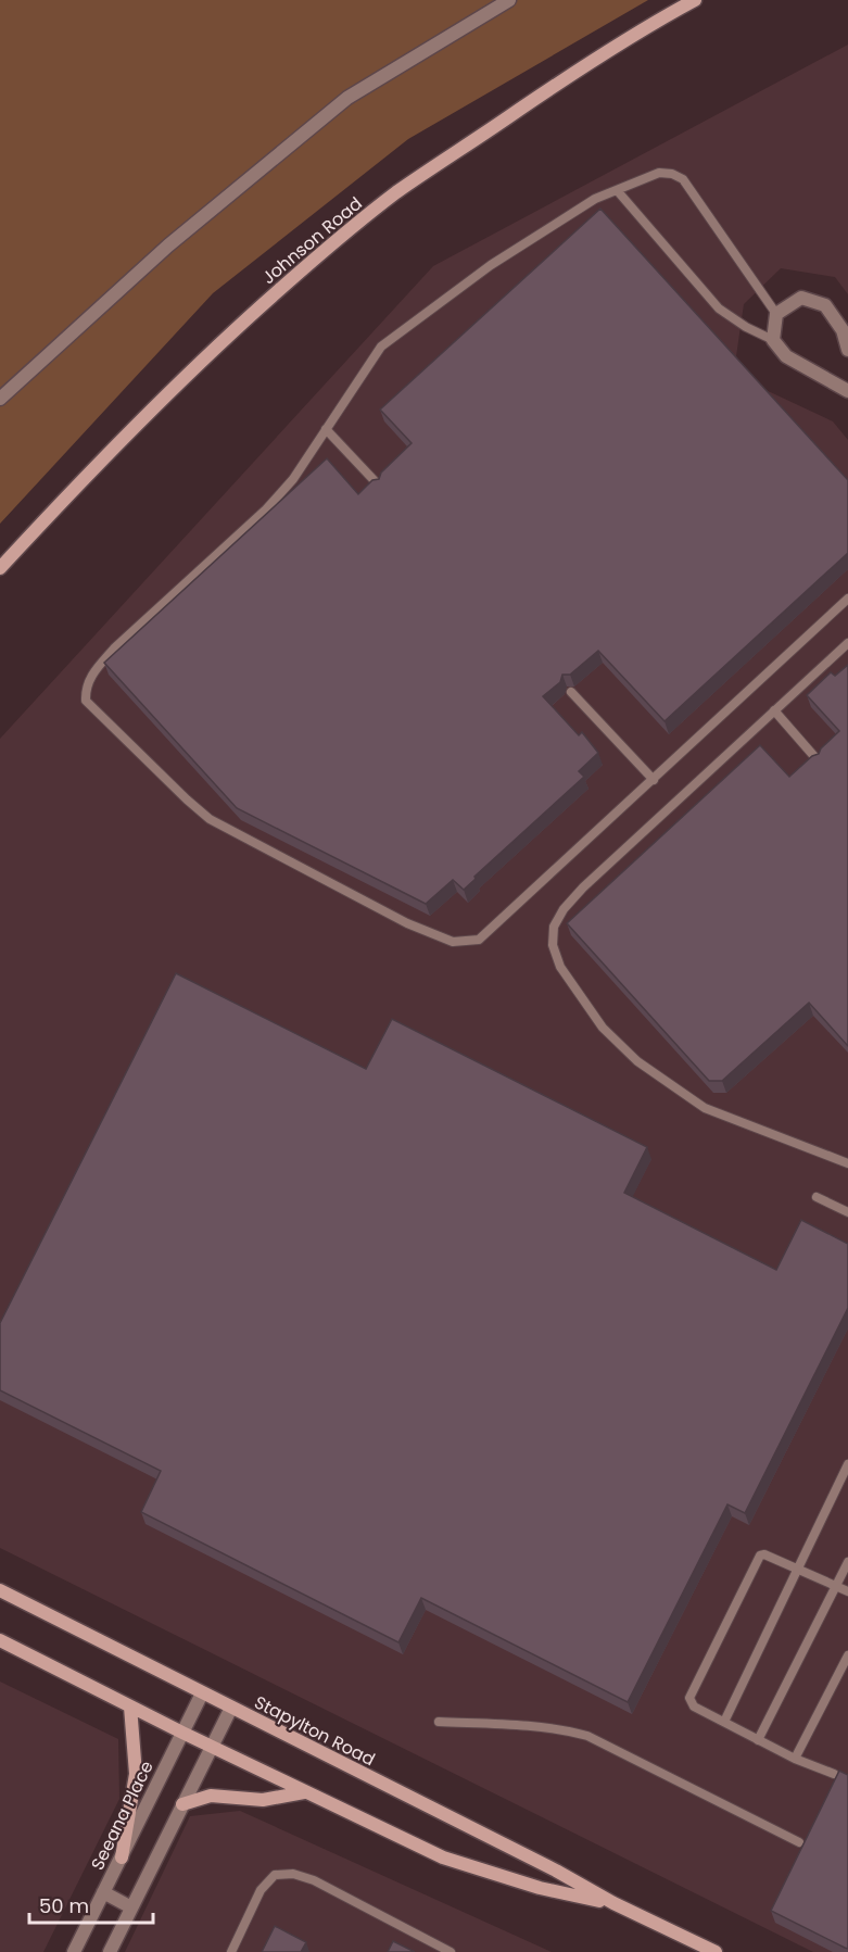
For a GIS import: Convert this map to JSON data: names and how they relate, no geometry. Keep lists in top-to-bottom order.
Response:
{
  "streets": {
    "main road": ["Johnson Road", "Stapylton Road"],
    "street": ["Seeana Place"]
  },
  "crossings": [
    ["Stapylton Road", "Seeana Place"]
  ],
  "scale_bar": "50 m"
}
